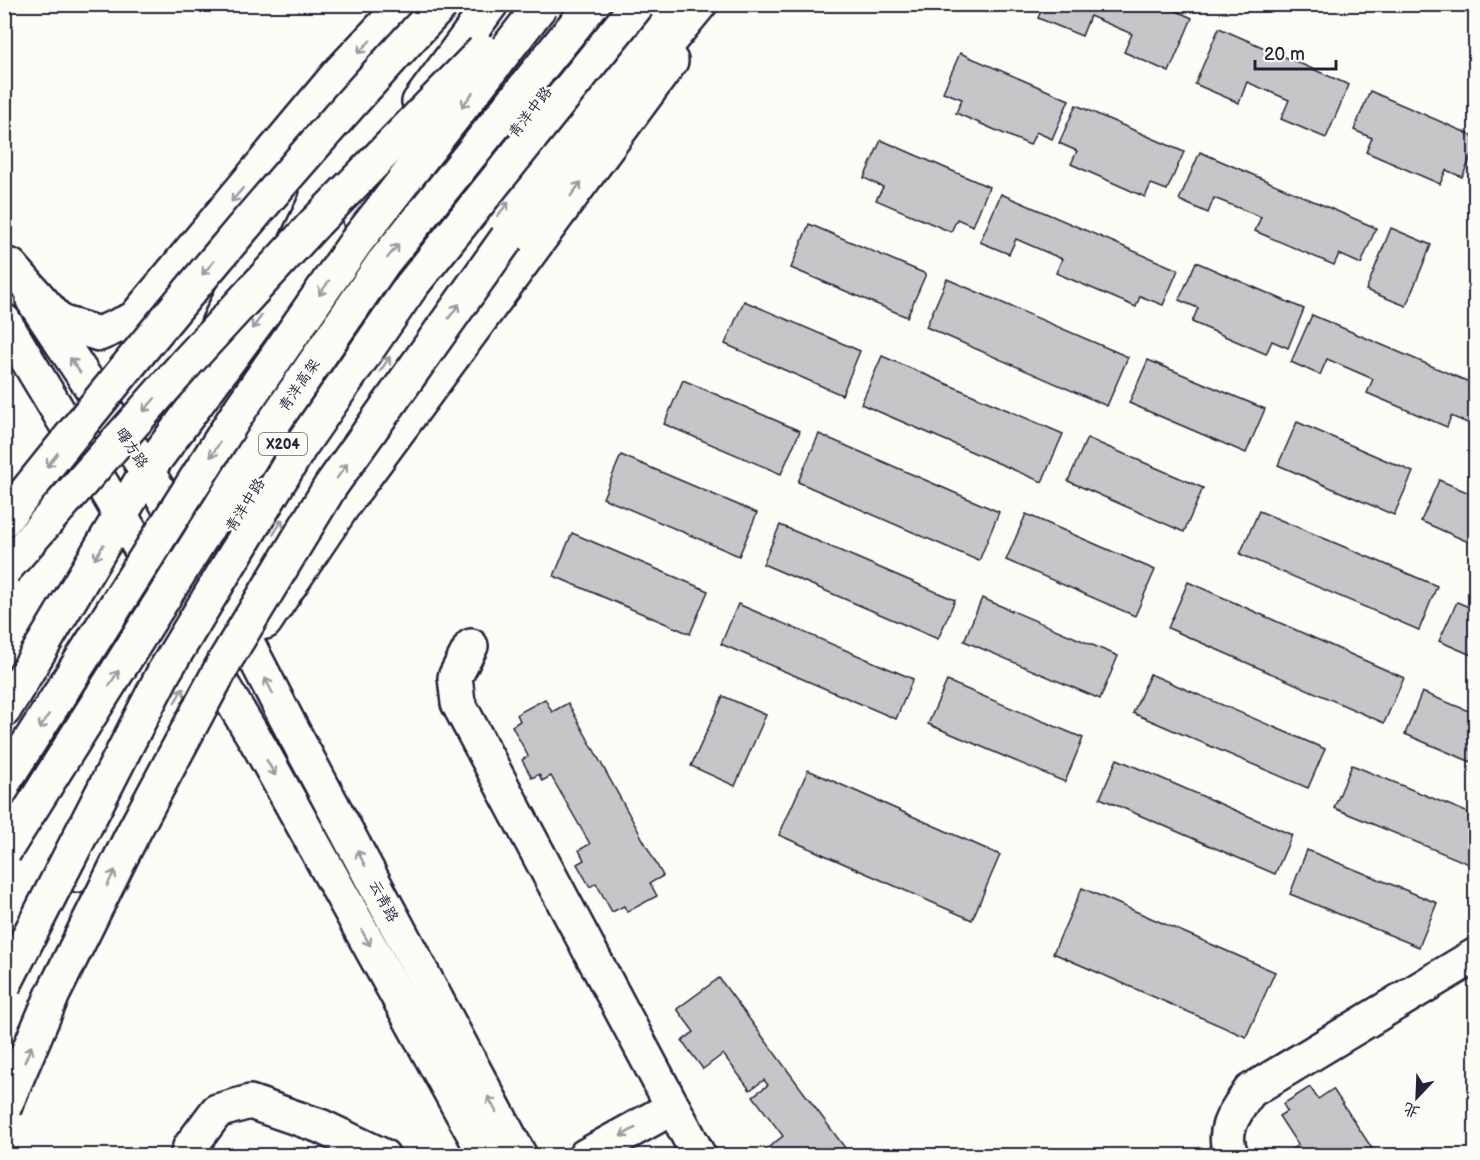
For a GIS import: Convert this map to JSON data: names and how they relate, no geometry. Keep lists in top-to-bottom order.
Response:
{
  "streets": {
    "main road": [
      "青洋中路",
      "青洋高架",
      "X204",
      "曙方路",
      "云青路"
    ]
  },
  "crossings": [
    ["青洋中路", "曙方路"],
    ["曙方路", "云青路"]
  ],
  "scale_bar": "20 m",
  "north": "bottom left"
}
